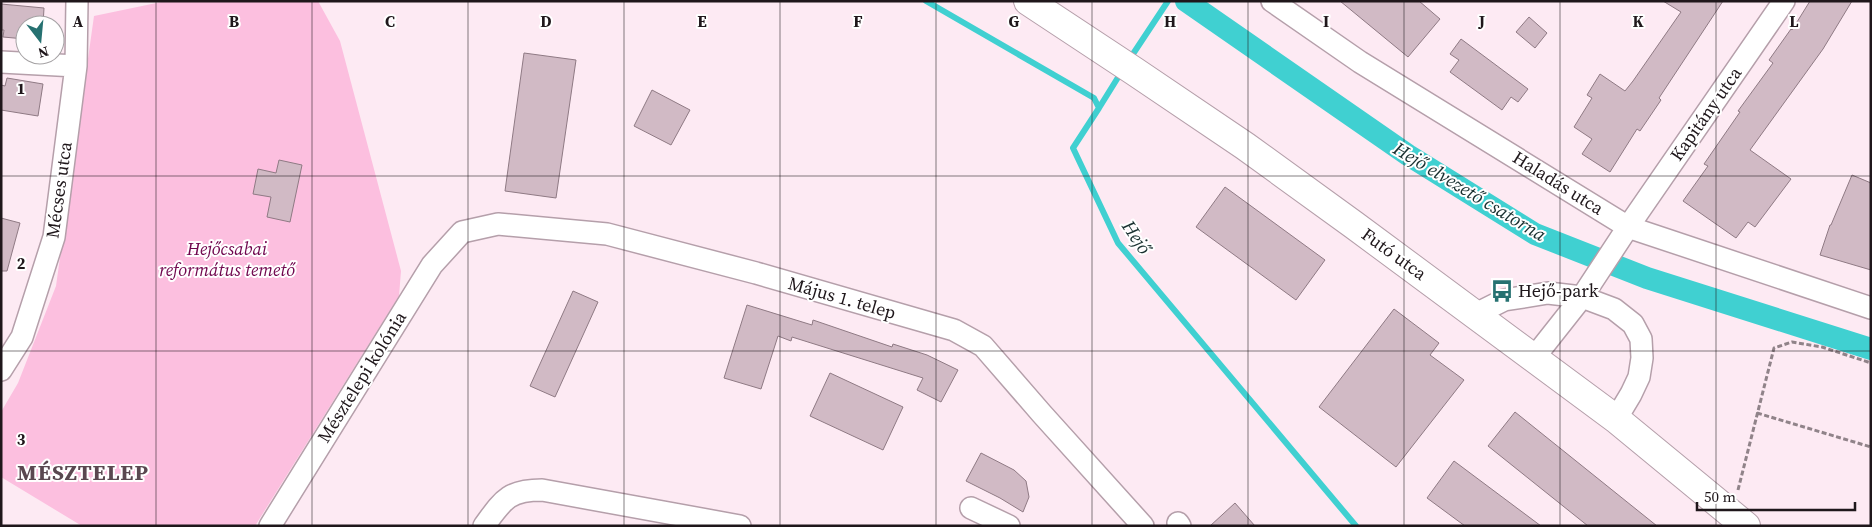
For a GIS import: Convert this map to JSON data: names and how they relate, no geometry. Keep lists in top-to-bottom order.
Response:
{
  "streets": {
    "main road": ["Futó utca"],
    "street": [
      "Kapitány utca",
      "Haladás utca",
      "Mécses utca",
      "Május 1. telep",
      "Mésztelepi kolónia"
    ]
  },
  "crossings": [
    ["Kapitány utca", "Haladás utca"],
    ["Kapitány utca", "Futó utca"],
    ["Május 1. telep", "Mésztelepi kolónia"]
  ],
  "districts": ["MÉSZTELEP"],
  "water": ["Hejő elvezető csatorna", "Hejő"],
  "parks": ["Hejőcsabai református temető"],
  "places": {
    "bus stop": ["Hejő-park"]
  },
  "scale_bar": "50 m",
  "north": "bottom",
  "grid": {
    "columns": [
      "A",
      "B",
      "C",
      "D",
      "E",
      "F",
      "G",
      "H",
      "I",
      "J",
      "K",
      "L"
    ],
    "rows": ["1", "2", "3"]
  }
}
